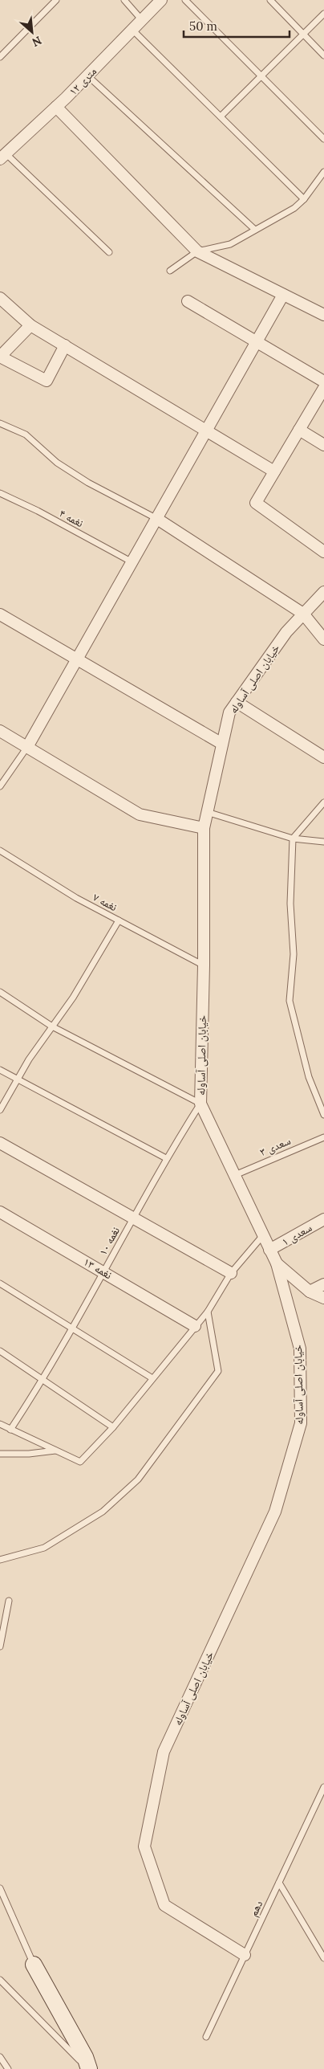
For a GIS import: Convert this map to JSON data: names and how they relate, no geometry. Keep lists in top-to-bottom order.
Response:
{
  "streets": {
    "street": [
      "۱۲ متری",
      "خیابان اصلی آساوله",
      "سعدی ۱",
      "نغمه ۱۳"
    ],
    "lane": [
      "نغمه ۴",
      "نغمه ۷",
      "سعدی ۳",
      "نغمه ۱۰",
      "دهم"
    ]
  },
  "crossings": [
    ["خیابان اصلی آساوله", "نغمه ۷"],
    ["خیابان اصلی آساوله", "سعدی ۳"],
    ["خیابان اصلی آساوله", "سعدی ۱"],
    ["خیابان اصلی آساوله", "نغمه ۱۰"],
    ["خیابان اصلی آساوله", "دهم"],
    ["نغمه ۱۰", "نغمه ۱۳"]
  ],
  "scale_bar": "50 m",
  "north": "bottom right"
}
